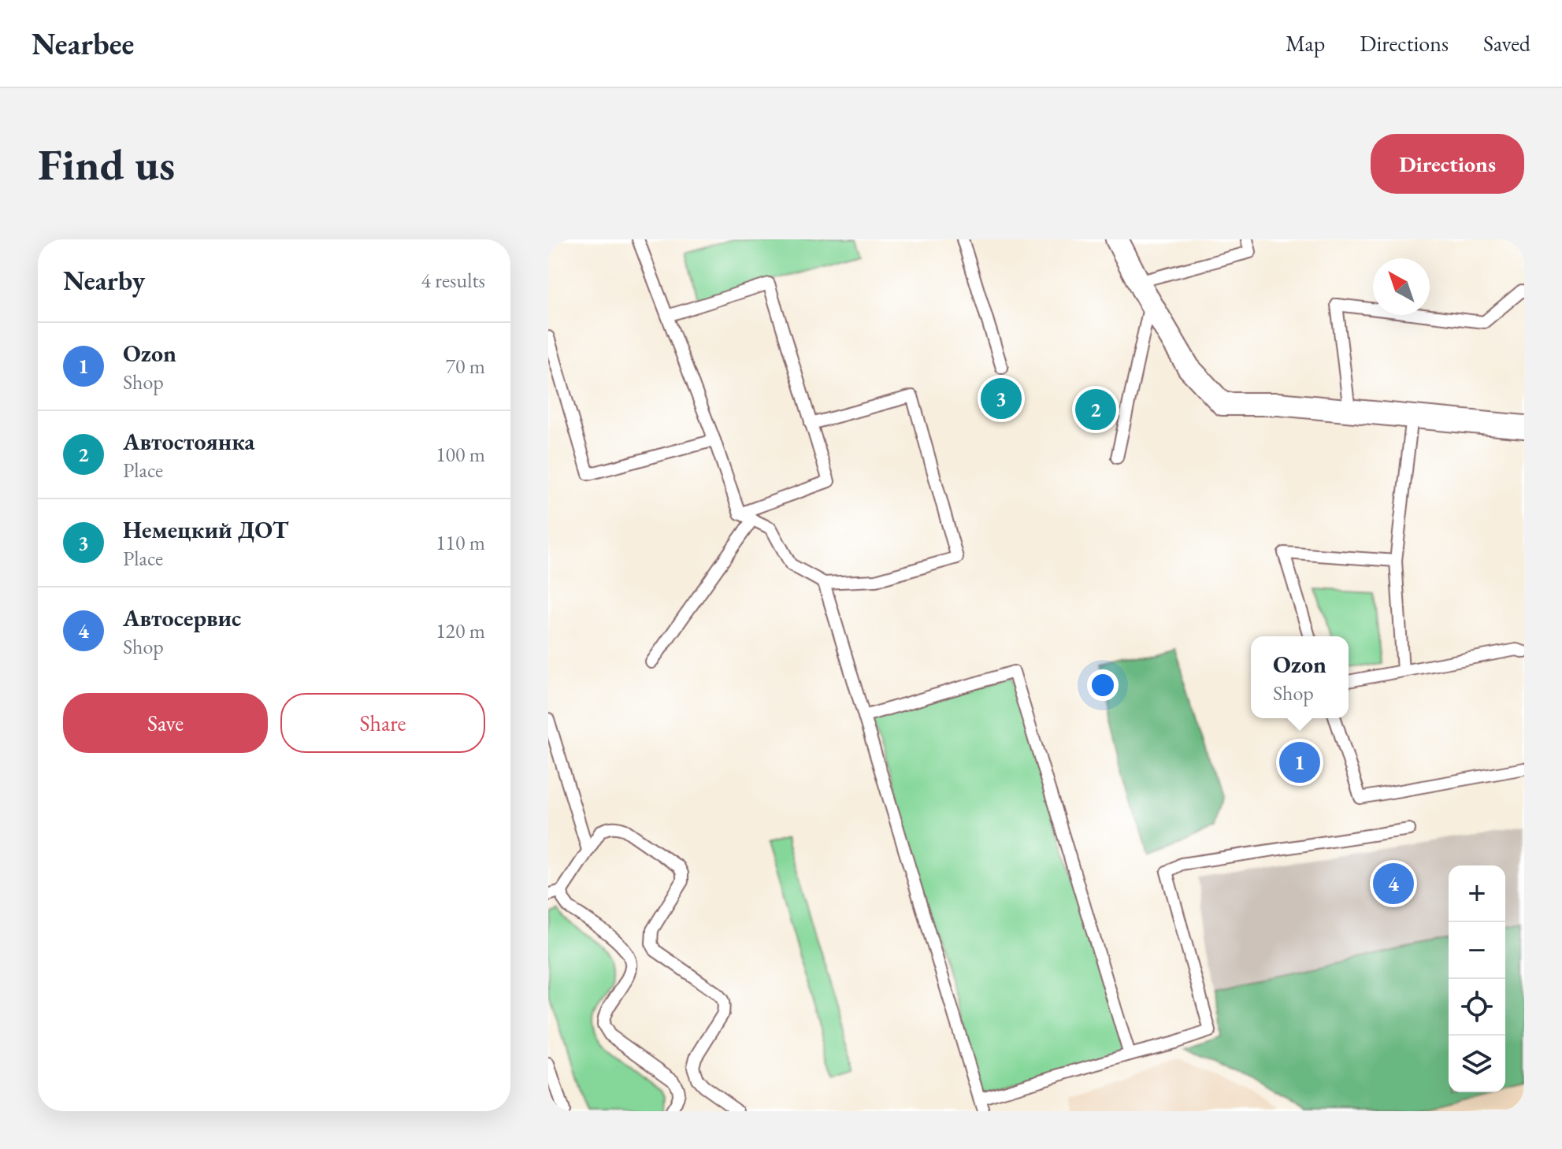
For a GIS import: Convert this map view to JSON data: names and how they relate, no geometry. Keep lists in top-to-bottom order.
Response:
{
  "north": "top left",
  "page": {
    "header": "Nearbee",
    "nav": ["Map", "Directions", "Saved"],
    "buttons": [
      "Directions",
      ["Save", "Share"]
    ],
    "title": "Find us",
    "heading": ["Nearby", "4 results"],
    "list": [
      {
        "mark": "1",
        "name": "Ozon",
        "note": "Shop",
        "value": "70 m"
      },
      {
        "mark": "2",
        "name": "Автостоянка",
        "note": "Place",
        "value": "100 m"
      },
      {
        "mark": "3",
        "name": "Немецкий ДОТ",
        "note": "Place",
        "value": "110 m"
      },
      {
        "mark": "4",
        "name": "Автосервис",
        "note": "Shop",
        "value": "120 m"
      }
    ],
    "pins": [
      "3",
      "2",
      "1",
      "4"
    ],
    "popup": ["Ozon", "Shop"],
    "map_buttons": ["+", "−"]
  }
}
